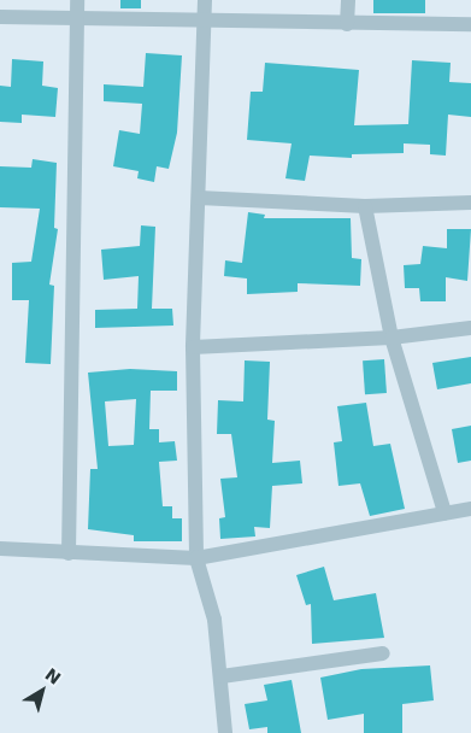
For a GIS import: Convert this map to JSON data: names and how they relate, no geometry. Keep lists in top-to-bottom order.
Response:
{
  "north": "top right"
}
